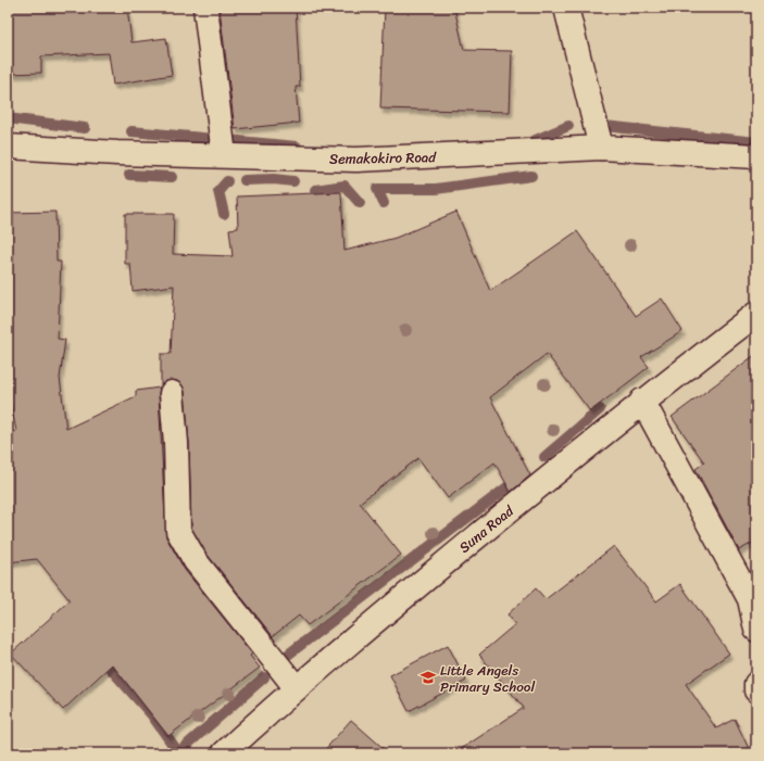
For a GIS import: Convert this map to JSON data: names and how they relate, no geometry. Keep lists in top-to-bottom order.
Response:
{
  "streets": {
    "street": ["Semakokiro Road", "Suna Road"]
  },
  "places": {
    "school or university": ["Little Angels Primary School"]
  }
}
